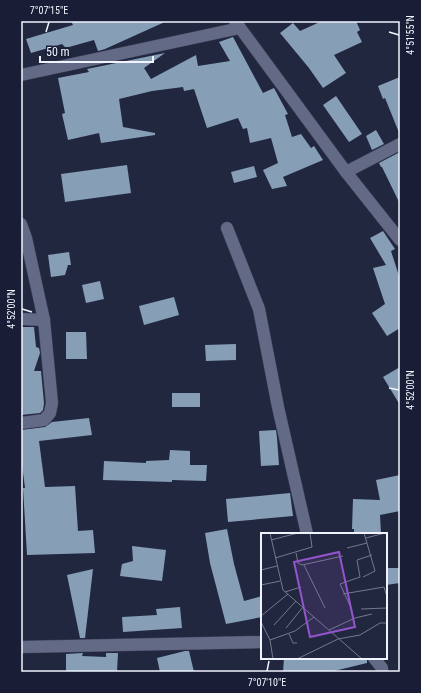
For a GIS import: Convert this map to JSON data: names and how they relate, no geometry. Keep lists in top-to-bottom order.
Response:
{
  "scale_bar": "50 m",
  "coordinates": [
    "7°07'15\"E",
    "4°51'55\"N",
    "4°52'00\"N",
    "7°07'10\"E"
  ]
}
